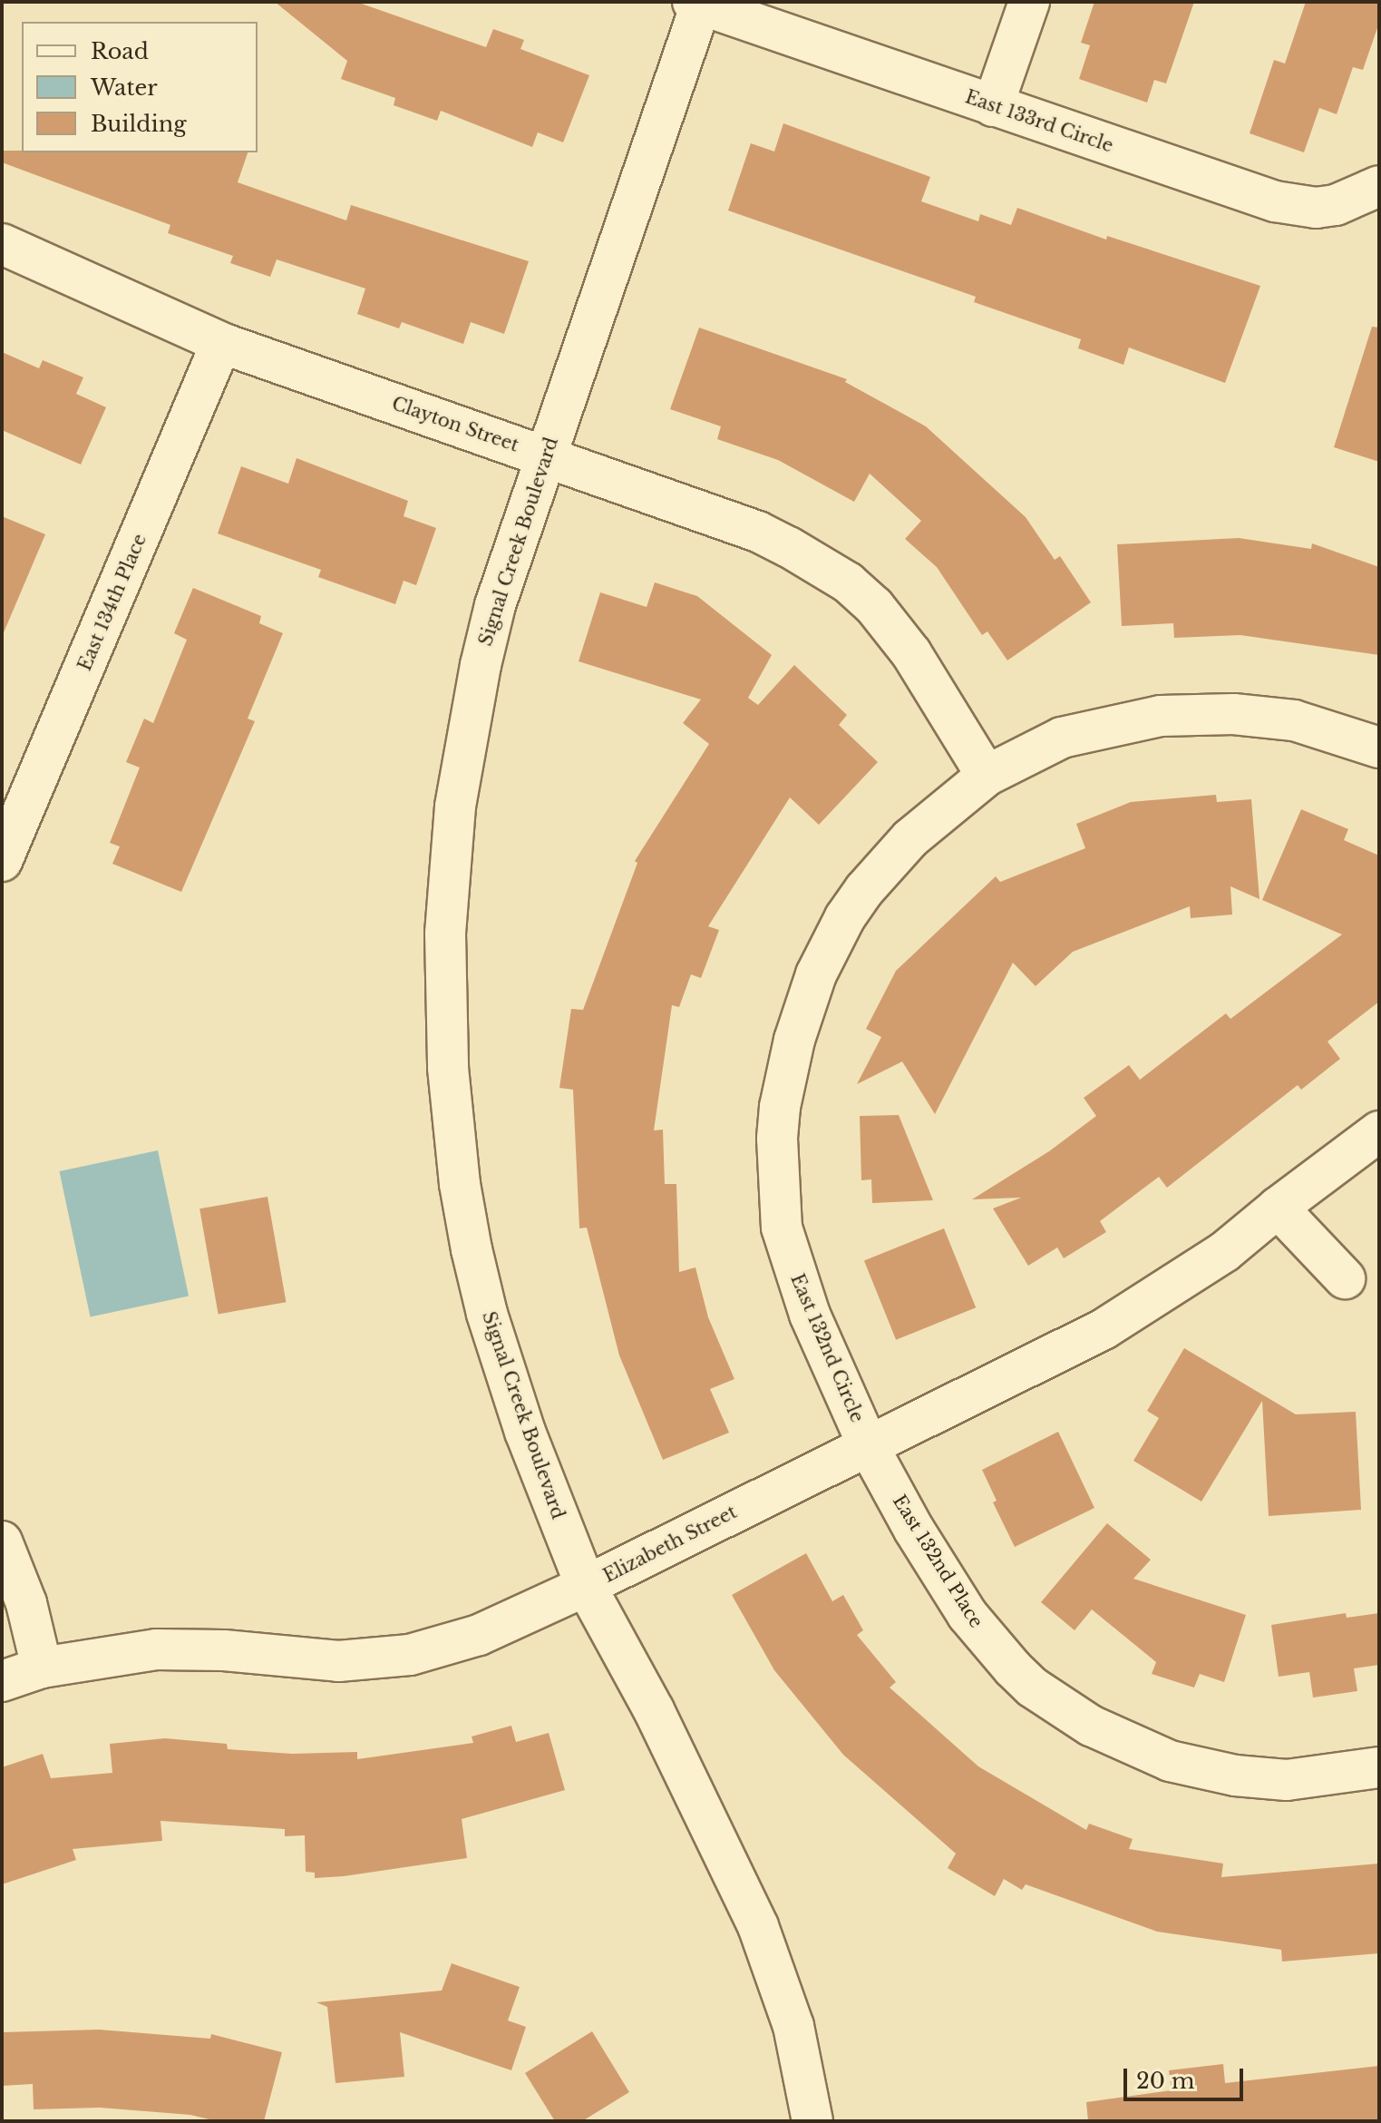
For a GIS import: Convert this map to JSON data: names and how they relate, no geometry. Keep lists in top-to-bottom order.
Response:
{
  "streets": {
    "street": [
      "East 133rd Circle",
      "Clayton Street",
      "Signal Creek Boulevard",
      "East 134th Place",
      "East 132nd Circle",
      "Elizabeth Street",
      "East 132nd Place"
    ]
  },
  "crossings": [
    ["East 133rd Circle", "Signal Creek Boulevard"],
    ["Clayton Street", "Signal Creek Boulevard"],
    ["Clayton Street", "East 134th Place"],
    ["Clayton Street", "East 132nd Circle"],
    ["Signal Creek Boulevard", "Elizabeth Street"],
    ["East 132nd Circle", "Elizabeth Street"],
    ["East 132nd Circle", "East 132nd Place"],
    ["Elizabeth Street", "East 132nd Place"]
  ],
  "legend": ["Road", "Water", "Building"],
  "scale_bar": "20 m"
}
